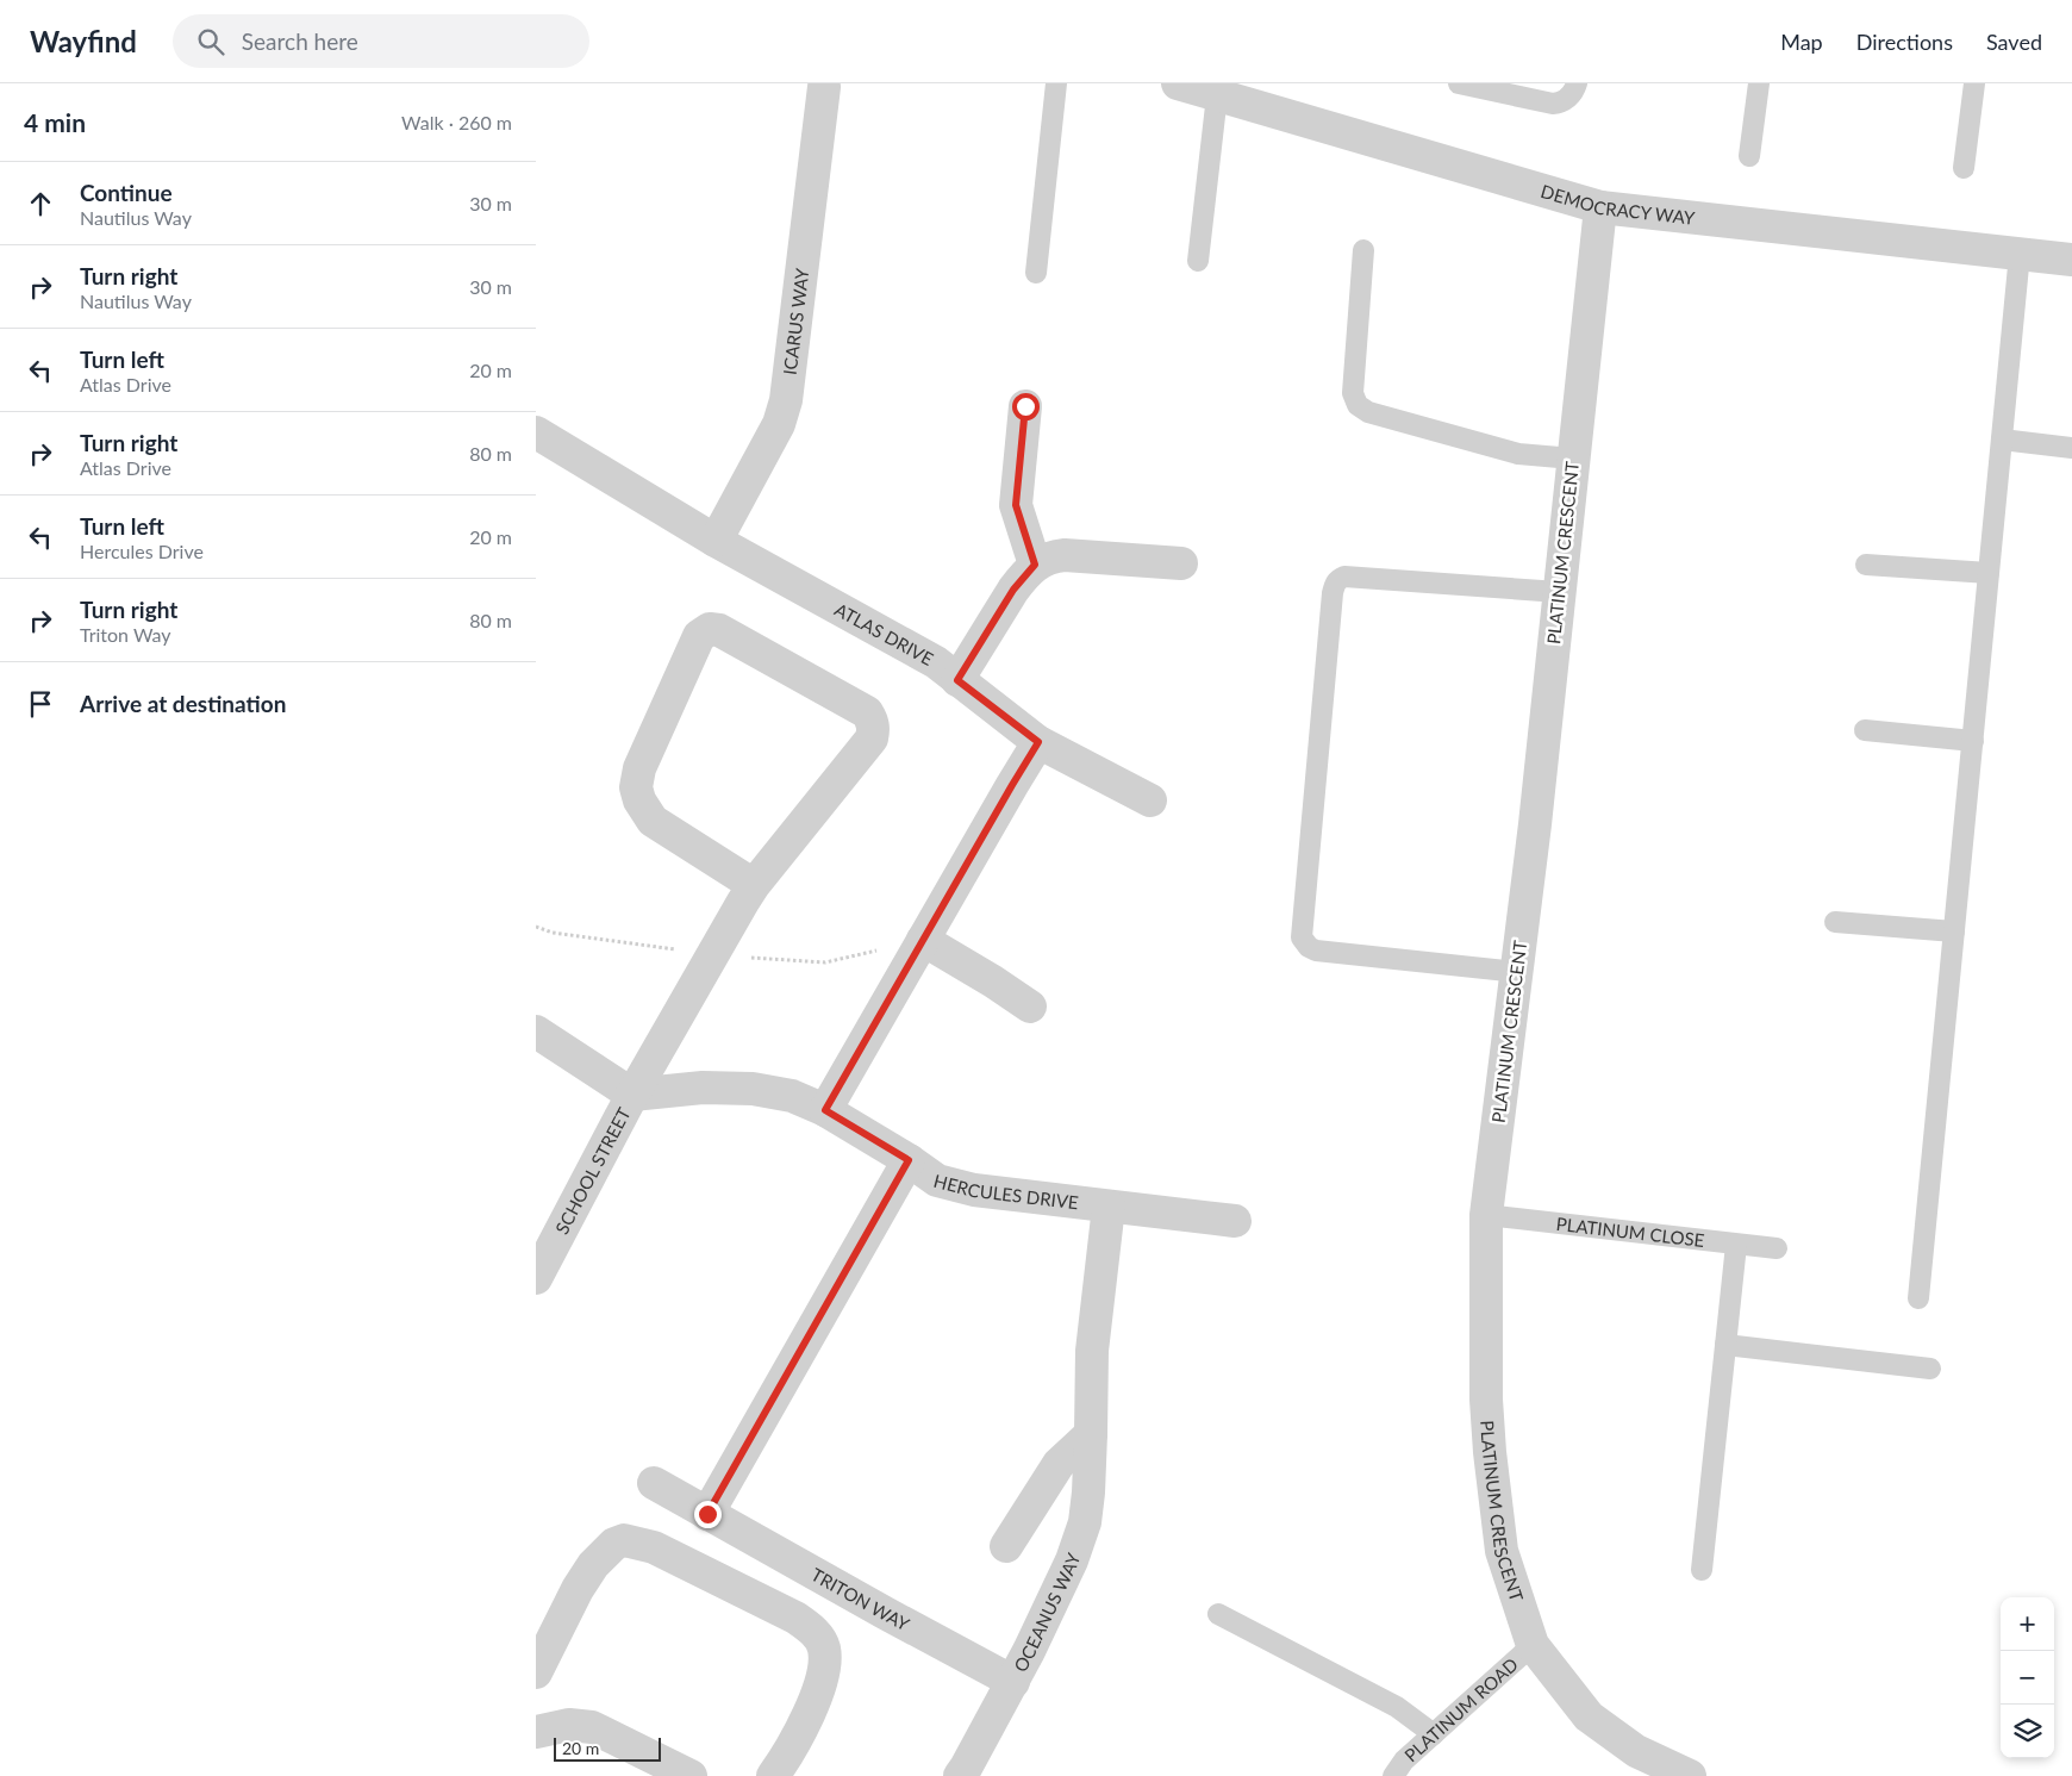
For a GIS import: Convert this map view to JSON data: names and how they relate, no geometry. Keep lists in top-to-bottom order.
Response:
{
  "streets": {
    "street": [
      "DEMOCRACY WAY",
      "ICARUS WAY",
      "PLATINUM CRESCENT",
      "ATLAS DRIVE",
      "SCHOOL STREET",
      "HERCULES DRIVE",
      "TRITON WAY",
      "OCEANUS WAY"
    ],
    "lane": ["PLATINUM CLOSE", "PLATINUM ROAD"]
  },
  "crossings": [
    ["DEMOCRACY WAY", "PLATINUM CRESCENT"],
    ["ICARUS WAY", "ATLAS DRIVE"],
    ["PLATINUM CRESCENT", "PLATINUM CLOSE"],
    ["PLATINUM CRESCENT", "PLATINUM ROAD"],
    ["SCHOOL STREET", "HERCULES DRIVE"],
    ["HERCULES DRIVE", "OCEANUS WAY"],
    ["TRITON WAY", "OCEANUS WAY"]
  ],
  "scale_bar": "20 m",
  "page": {
    "header": "Wayfind",
    "search": "Search here",
    "nav": ["Map", "Directions", "Saved"],
    "heading": ["4 min", "Walk · 260 m"],
    "list": [
      ["Continue", "Nautilus Way", "30 m"],
      ["Turn right", "Nautilus Way", "30 m"],
      ["Turn left", "Atlas Drive", "20 m"],
      ["Turn right", "Atlas Drive", "80 m"],
      ["Turn left", "Hercules Drive", "20 m"],
      ["Turn right", "Triton Way", "80 m"],
      "Arrive at destination"
    ],
    "map_buttons": ["+", "−"],
    "scale": "20 m"
  }
}
